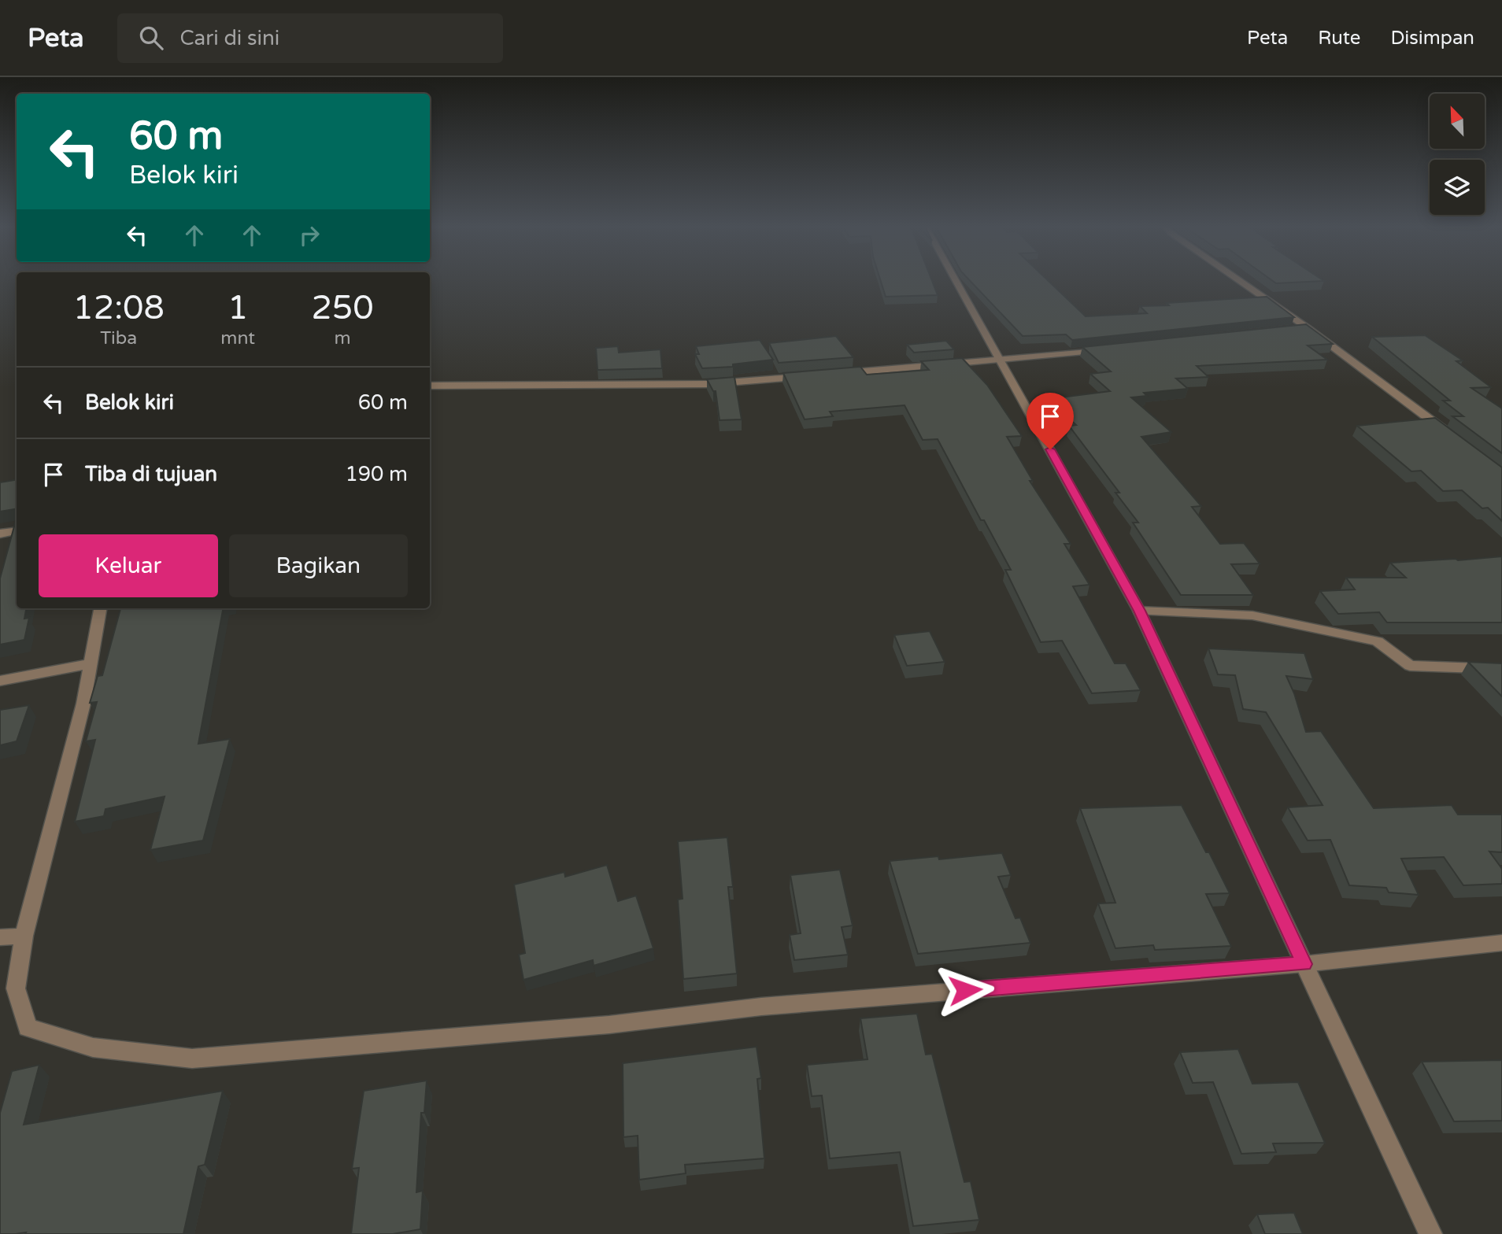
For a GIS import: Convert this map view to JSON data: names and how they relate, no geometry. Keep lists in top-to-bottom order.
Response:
{
  "north": "top left",
  "page": {
    "header": "Peta",
    "search": "Cari di sini",
    "nav": ["Peta", "Rute", "Disimpan"],
    "turn": ["60 m", "Belok kiri"],
    "eta": [
      "12:08",
      "Tiba",
      "1",
      "mnt",
      "250",
      "m"
    ],
    "list": [
      {
        "name": "Belok kiri",
        "value": "60 m"
      },
      {
        "name": "Tiba di tujuan",
        "value": "190 m"
      }
    ],
    "buttons": ["Keluar", "Bagikan"]
  }
}
